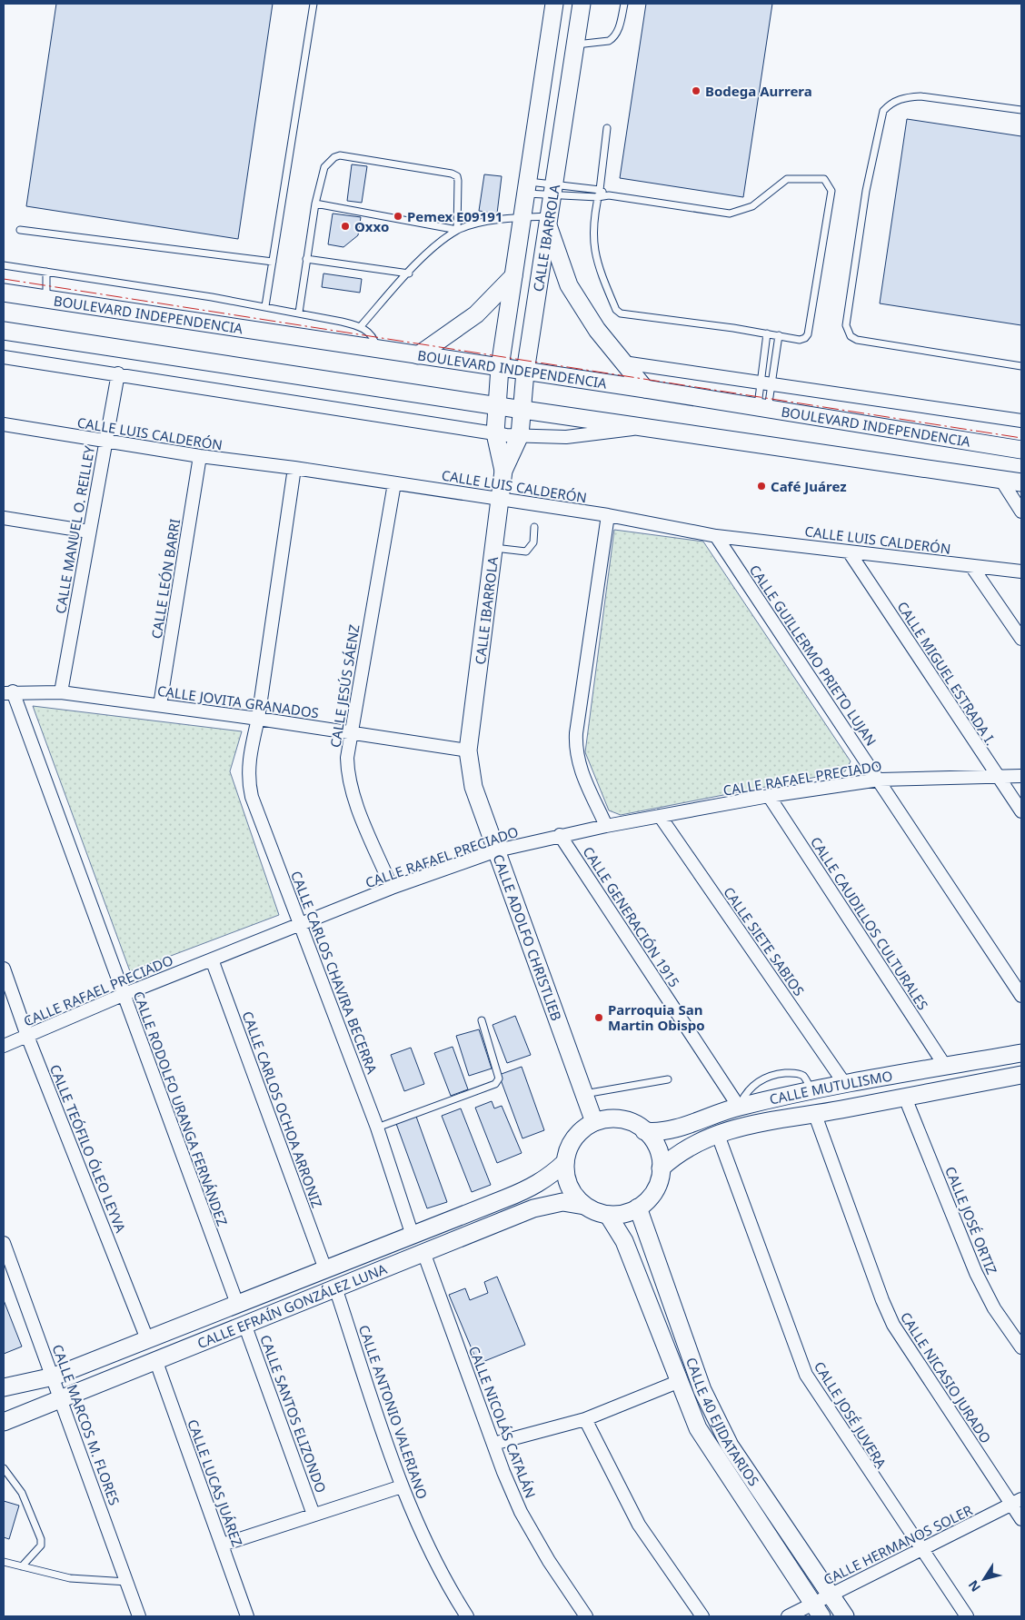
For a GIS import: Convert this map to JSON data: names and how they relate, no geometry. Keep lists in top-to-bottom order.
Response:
{
  "streets": {
    "main road": [
      "CALLE IBARROLA",
      "BOULEVARD INDEPENDENCIA",
      "CALLE ADOLFO CHRISTLIEB",
      "CALLE MUTULISMO",
      "CALLE EFRAÍN GONZÁLEZ LUNA",
      "CALLE 40 EJIDATARIOS"
    ],
    "street": [
      "CALLE LUIS CALDERÓN",
      "CALLE MANUEL O. REILLEY",
      "CALLE LEÓN BARRI",
      "CALLE GUILLERMO PRIETO LUJAN",
      "CALLE MIGUEL ESTRADA I.",
      "CALLE JESÚS SÁENZ",
      "CALLE JOVITA GRANADOS",
      "CALLE RAFAEL PRECIADO",
      "CALLE GENERACIÓN 1915",
      "CALLE CAUDILLOS CULTURALES",
      "CALLE SIETE SABIOS",
      "CALLE CARLOS CHAVIRA BECERRA",
      "CALLE RODOLFO URANGA FERNÁNDEZ",
      "CALLE CARLOS OCHOA ARRONIZ",
      "CALLE TEÓFILO ÓLEO LEYVA",
      "CALLE JOSÉ ORTIZ",
      "CALLE NICASIO JURADO",
      "CALLE ANTONIO VALERIANO",
      "CALLE SANTOS ELIZONDO",
      "CALLE JOSÉ JUVERA",
      "CALLE NICOLÁS CATALÁN",
      "CALLE MARCOS M. FLORES",
      "CALLE LUCAS JUÁREZ",
      "CALLE HERMANOS SOLER"
    ]
  },
  "crossings": [
    ["CALLE IBARROLA", "BOULEVARD INDEPENDENCIA"],
    ["CALLE IBARROLA", "CALLE LUIS CALDERÓN"],
    ["CALLE IBARROLA", "CALLE JOVITA GRANADOS"],
    ["CALLE IBARROLA", "CALLE ADOLFO CHRISTLIEB"],
    ["CALLE LUIS CALDERÓN", "CALLE MANUEL O. REILLEY"],
    ["CALLE LUIS CALDERÓN", "CALLE LEÓN BARRI"],
    ["CALLE LUIS CALDERÓN", "CALLE GUILLERMO PRIETO LUJAN"],
    ["CALLE LUIS CALDERÓN", "CALLE MIGUEL ESTRADA I."],
    ["CALLE LUIS CALDERÓN", "CALLE JESÚS SÁENZ"],
    ["CALLE MANUEL O. REILLEY", "CALLE JOVITA GRANADOS"],
    ["CALLE LEÓN BARRI", "CALLE JOVITA GRANADOS"],
    ["CALLE GUILLERMO PRIETO LUJAN", "CALLE RAFAEL PRECIADO"],
    ["CALLE MIGUEL ESTRADA I.", "CALLE RAFAEL PRECIADO"],
    ["CALLE JESÚS SÁENZ", "CALLE JOVITA GRANADOS"],
    ["CALLE JESÚS SÁENZ", "CALLE RAFAEL PRECIADO"],
    ["CALLE JOVITA GRANADOS", "CALLE ADOLFO CHRISTLIEB"],
    ["CALLE JOVITA GRANADOS", "CALLE CARLOS CHAVIRA BECERRA"],
    ["CALLE JOVITA GRANADOS", "CALLE RODOLFO URANGA FERNÁNDEZ"],
    ["CALLE RAFAEL PRECIADO", "CALLE GENERACIÓN 1915"],
    ["CALLE RAFAEL PRECIADO", "CALLE CAUDILLOS CULTURALES"],
    ["CALLE RAFAEL PRECIADO", "CALLE ADOLFO CHRISTLIEB"],
    ["CALLE RAFAEL PRECIADO", "CALLE SIETE SABIOS"],
    ["CALLE RAFAEL PRECIADO", "CALLE CARLOS CHAVIRA BECERRA"],
    ["CALLE RAFAEL PRECIADO", "CALLE RODOLFO URANGA FERNÁNDEZ"],
    ["CALLE RAFAEL PRECIADO", "CALLE CARLOS OCHOA ARRONIZ"],
    ["CALLE RAFAEL PRECIADO", "CALLE TEÓFILO ÓLEO LEYVA"],
    ["CALLE GENERACIÓN 1915", "CALLE MUTULISMO"],
    ["CALLE CAUDILLOS CULTURALES", "CALLE MUTULISMO"],
    ["CALLE ADOLFO CHRISTLIEB", "CALLE MUTULISMO"],
    ["CALLE ADOLFO CHRISTLIEB", "CALLE EFRAÍN GONZÁLEZ LUNA"],
    ["CALLE ADOLFO CHRISTLIEB", "CALLE 40 EJIDATARIOS"],
    ["CALLE SIETE SABIOS", "CALLE MUTULISMO"],
    ["CALLE CARLOS CHAVIRA BECERRA", "CALLE EFRAÍN GONZÁLEZ LUNA"],
    ["CALLE MUTULISMO", "CALLE JOSÉ ORTIZ"],
    ["CALLE MUTULISMO", "CALLE EFRAÍN GONZÁLEZ LUNA"],
    ["CALLE MUTULISMO", "CALLE NICASIO JURADO"],
    ["CALLE MUTULISMO", "CALLE JOSÉ JUVERA"],
    ["CALLE MUTULISMO", "CALLE 40 EJIDATARIOS"],
    ["CALLE RODOLFO URANGA FERNÁNDEZ", "CALLE EFRAÍN GONZÁLEZ LUNA"],
    ["CALLE CARLOS OCHOA ARRONIZ", "CALLE EFRAÍN GONZÁLEZ LUNA"],
    ["CALLE TEÓFILO ÓLEO LEYVA", "CALLE EFRAÍN GONZÁLEZ LUNA"],
    ["CALLE EFRAÍN GONZÁLEZ LUNA", "CALLE ANTONIO VALERIANO"],
    ["CALLE EFRAÍN GONZÁLEZ LUNA", "CALLE SANTOS ELIZONDO"],
    ["CALLE EFRAÍN GONZÁLEZ LUNA", "CALLE 40 EJIDATARIOS"],
    ["CALLE EFRAÍN GONZÁLEZ LUNA", "CALLE NICOLÁS CATALÁN"],
    ["CALLE EFRAÍN GONZÁLEZ LUNA", "CALLE MARCOS M. FLORES"],
    ["CALLE EFRAÍN GONZÁLEZ LUNA", "CALLE LUCAS JUÁREZ"],
    ["CALLE NICASIO JURADO", "CALLE HERMANOS SOLER"],
    ["CALLE JOSÉ JUVERA", "CALLE HERMANOS SOLER"],
    ["CALLE 40 EJIDATARIOS", "CALLE HERMANOS SOLER"]
  ],
  "places": [
    "Bodega Aurrera",
    "Pemex E09191",
    "Oxxo",
    "Café Juárez",
    "Parroquia San Martin Obispo"
  ],
  "north": "bottom left"
}
